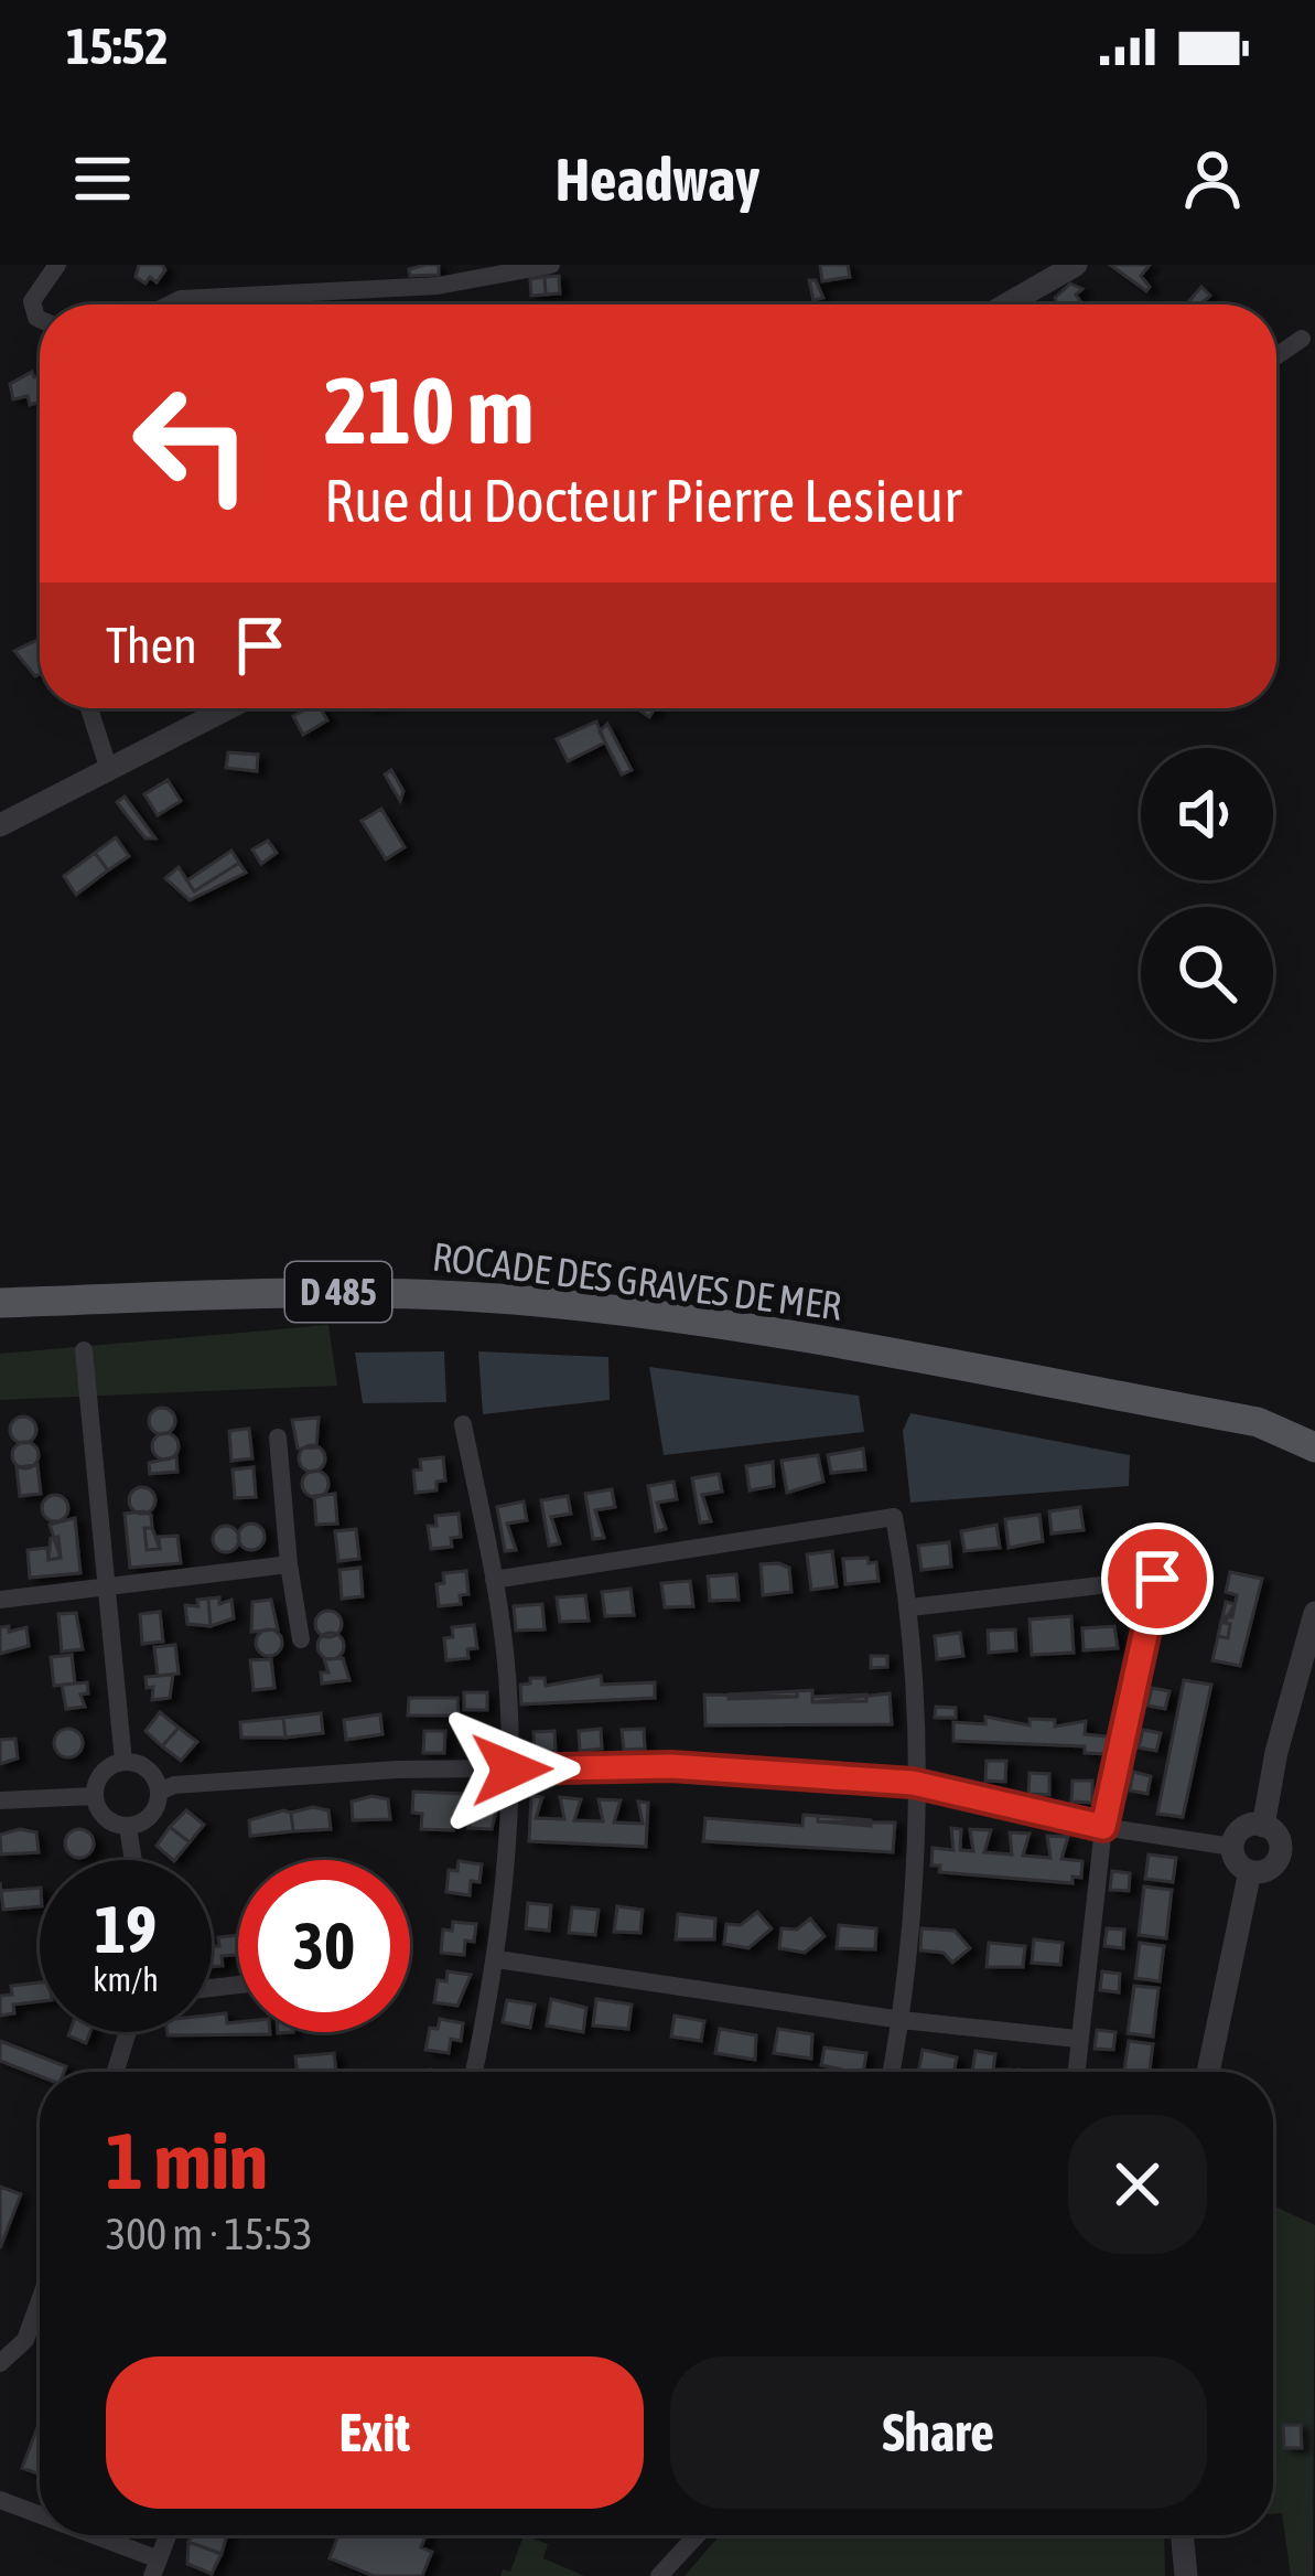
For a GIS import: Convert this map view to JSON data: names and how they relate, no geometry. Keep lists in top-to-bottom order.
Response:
{
  "streets": {
    "main road": ["ROCADE DES GRAVES DE MER", "D 485"]
  },
  "page": {
    "status": "15:52",
    "header": "Headway",
    "turn": ["210 m", "Rue du Docteur Pierre Lesieur"],
    "then": "Then",
    "speed": "19 km/h",
    "limit": "30",
    "heading": ["1 min", "300 m · 15:53"],
    "buttons": ["Exit", "Share"]
  }
}
